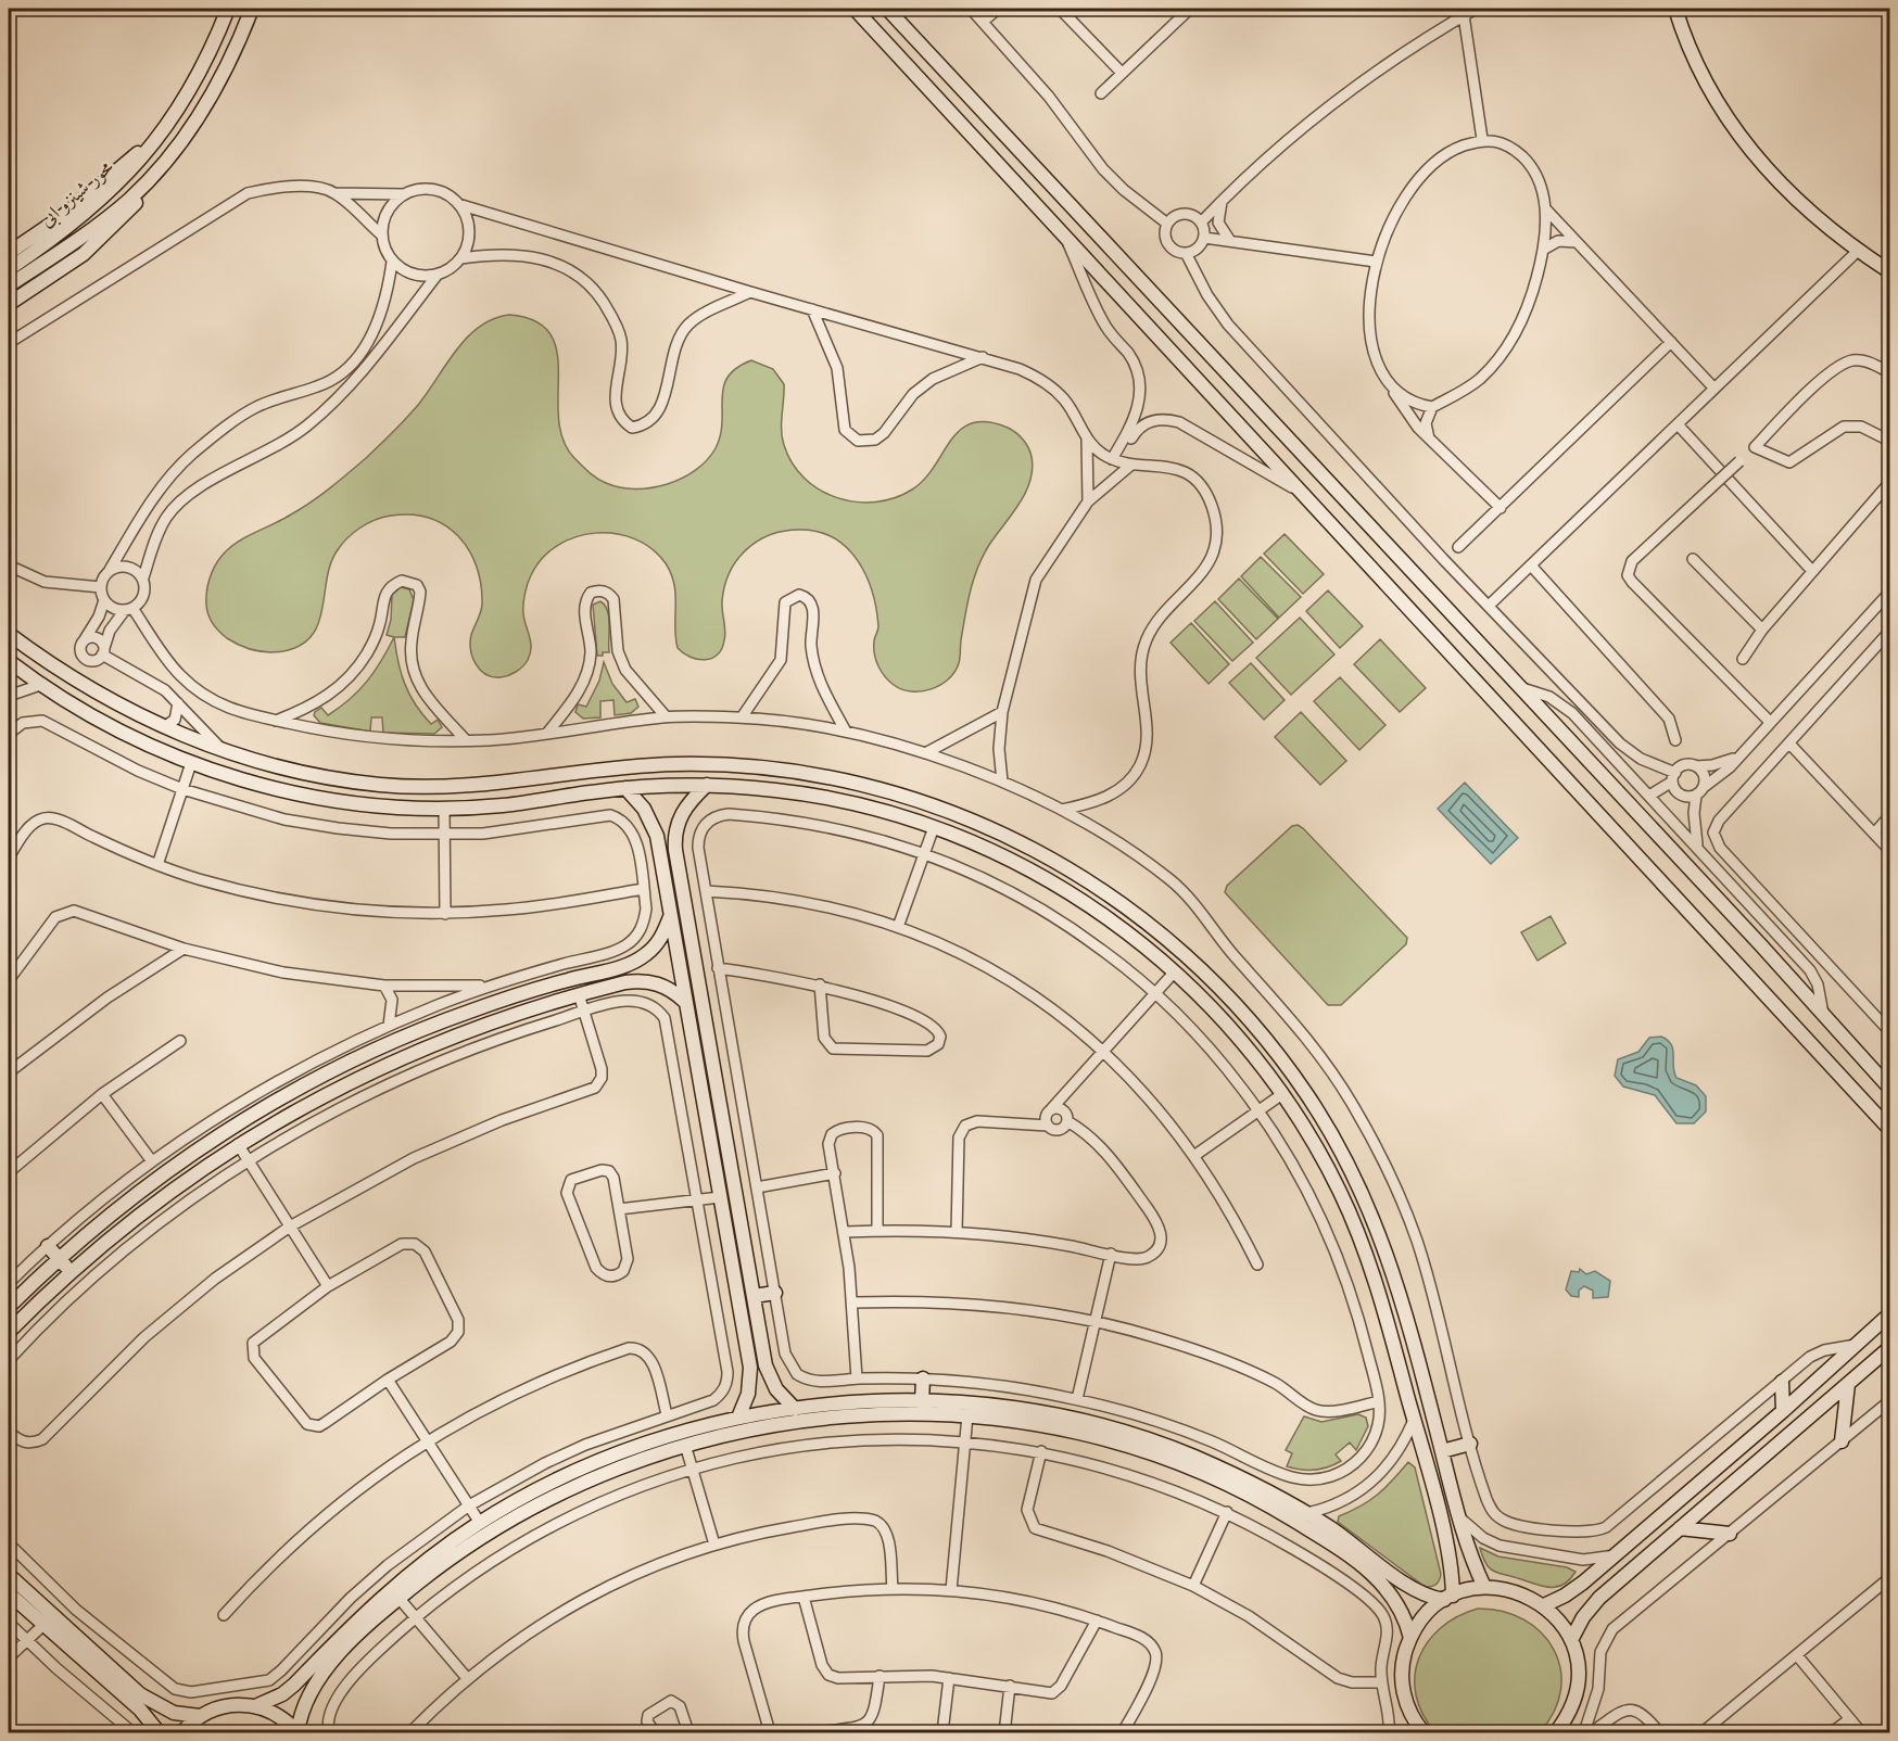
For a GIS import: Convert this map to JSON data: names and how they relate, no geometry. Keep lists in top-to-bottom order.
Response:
{
  "streets": {
    "street": ["محور شينزو ابى"]
  }
}
